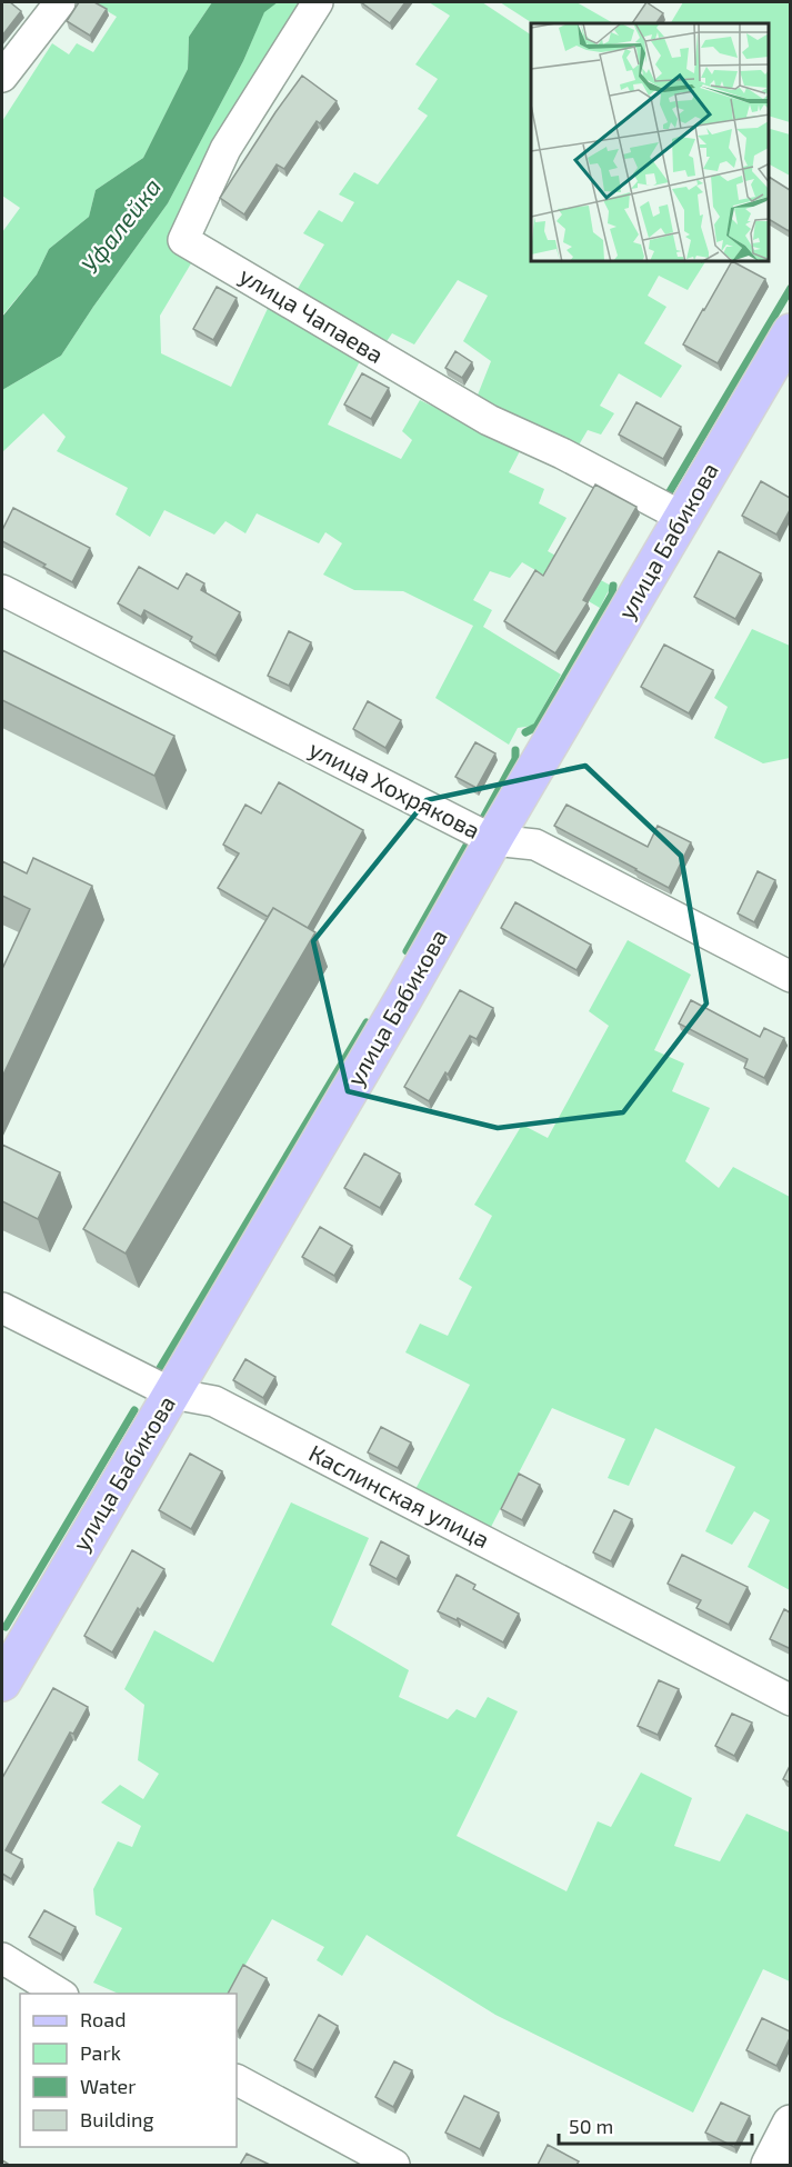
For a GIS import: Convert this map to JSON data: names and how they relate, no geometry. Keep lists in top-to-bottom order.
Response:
{
  "streets": {
    "main road": ["улица Бабикова"],
    "street": ["улица Чапаева", "улица Хохрякова", "Каслинская улица"]
  },
  "crossings": [
    ["улица Чапаева", "улица Бабикова"],
    ["улица Бабикова", "улица Хохрякова"],
    ["улица Бабикова", "Каслинская улица"]
  ],
  "water": ["Уфалейка"],
  "legend": [
    "Road",
    "Park",
    "Water",
    "Building"
  ],
  "scale_bar": "50 m"
}
